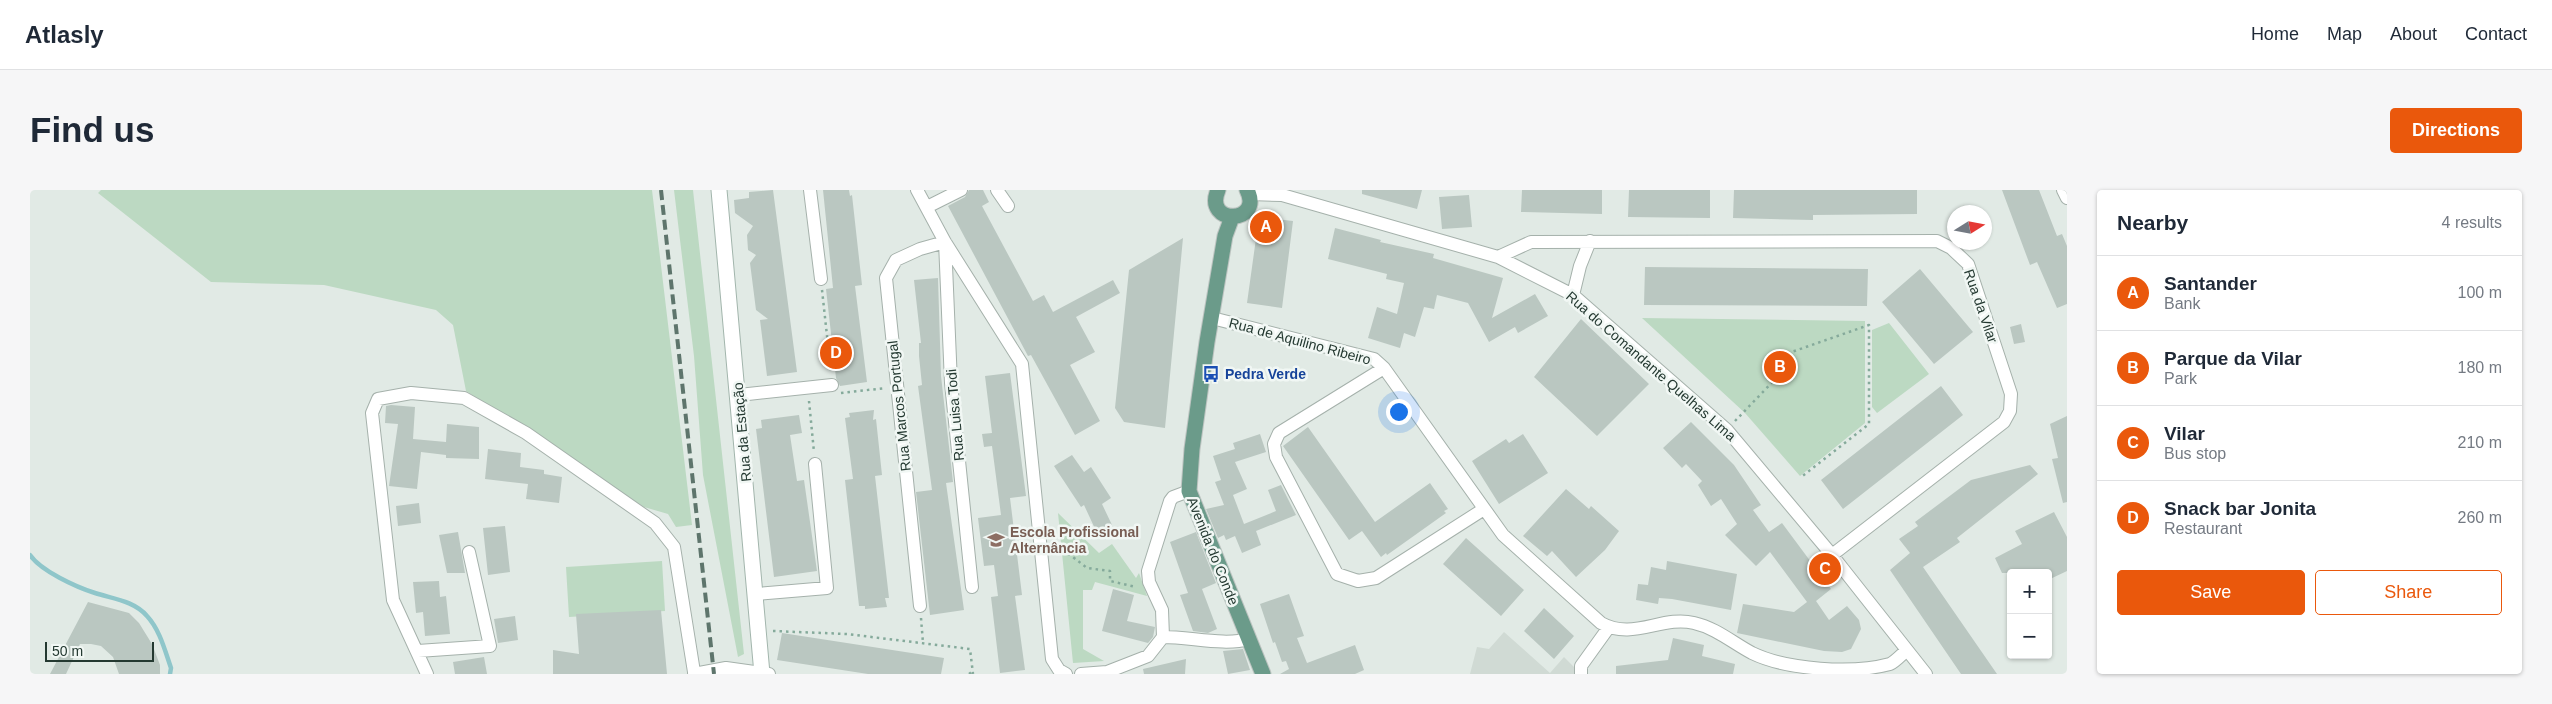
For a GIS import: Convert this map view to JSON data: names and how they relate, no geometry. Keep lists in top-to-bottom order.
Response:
{
  "streets": {
    "main road": ["Avenida do Conde"],
    "street": [
      "Rua da Vilar",
      "Rua de Aquilino Ribeiro",
      "Rua do Comandante Quelhas Lima",
      "Rua Marcos Portugal",
      "Rua Luisa Todi",
      "Rua da Estação"
    ]
  },
  "crossings": [
    ["Rua da Vilar", "Rua do Comandante Quelhas Lima"],
    ["Rua de Aquilino Ribeiro", "Avenida do Conde"],
    ["Rua Marcos Portugal", "Rua Luisa Todi"]
  ],
  "places": {
    "bus stop": ["Pedra Verde"],
    "school or university": ["Escola Profissional Alternância"]
  },
  "scale_bar": "50 m",
  "north": "right",
  "page": {
    "header": "Atlasly",
    "nav": [
      "Home",
      "Map",
      "About",
      "Contact"
    ],
    "buttons": [
      "Directions",
      ["Save", "Share"]
    ],
    "title": "Find us",
    "heading": ["Nearby", "4 results"],
    "pins": [
      "A",
      "D",
      "B",
      "C"
    ],
    "list": [
      {
        "mark": "A",
        "name": "Santander",
        "note": "Bank",
        "value": "100 m"
      },
      {
        "mark": "B",
        "name": "Parque da Vilar",
        "note": "Park",
        "value": "180 m"
      },
      {
        "mark": "C",
        "name": "Vilar",
        "note": "Bus stop",
        "value": "210 m"
      },
      {
        "mark": "D",
        "name": "Snack bar Jonita",
        "note": "Restaurant",
        "value": "260 m"
      }
    ],
    "map_buttons": ["+", "−"],
    "scale": "50 m"
  }
}
